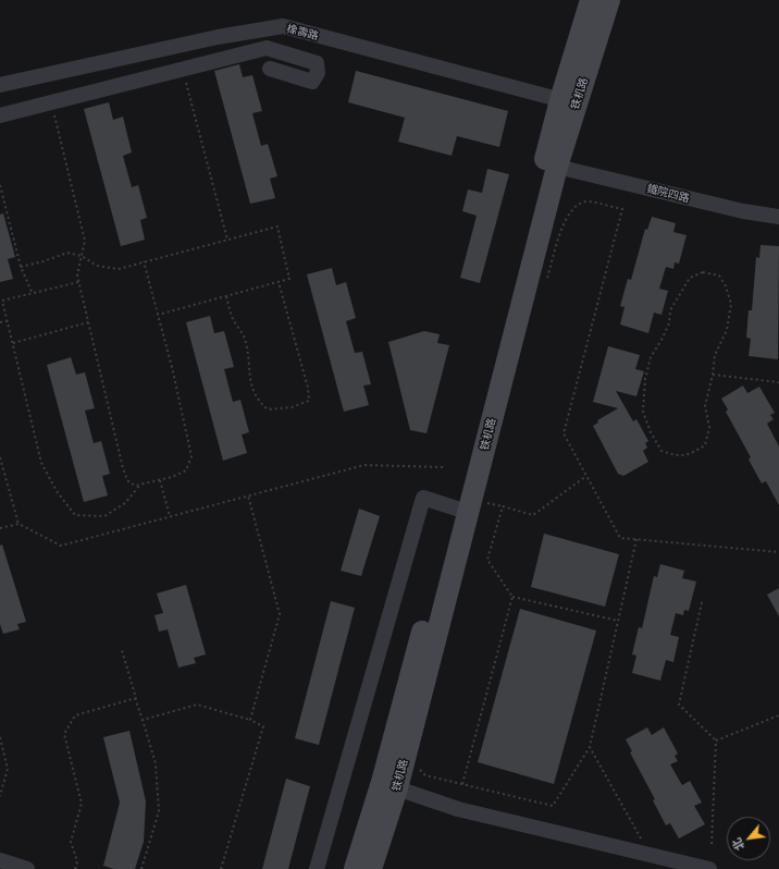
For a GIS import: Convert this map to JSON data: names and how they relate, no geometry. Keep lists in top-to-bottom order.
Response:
{
  "streets": {
    "main road": ["铁机路"],
    "street": ["橡壽路", "鐵院四路"]
  },
  "crossings": [
    ["橡壽路", "铁机路"],
    ["铁机路", "鐵院四路"]
  ],
  "north": "bottom left"
}
